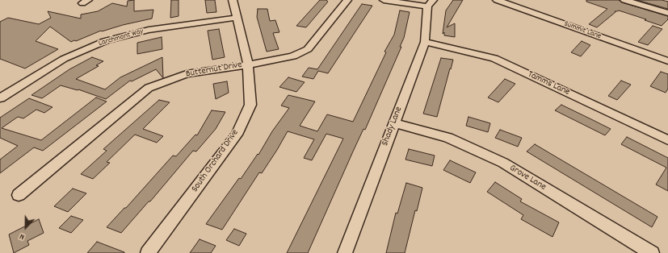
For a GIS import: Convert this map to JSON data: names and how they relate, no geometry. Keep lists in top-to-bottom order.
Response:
{
  "streets": {
    "street": [
      "Summit Lane",
      "Larchmont Way",
      "Butternut Drive",
      "Tamms Lane",
      "Shady Lane",
      "South Orchard Drive",
      "Grove Lane"
    ]
  },
  "crossings": [
    ["Larchmont Way", "South Orchard Drive"],
    ["Butternut Drive", "South Orchard Drive"],
    ["Tamms Lane", "Shady Lane"],
    ["Shady Lane", "Grove Lane"]
  ],
  "north": "bottom"
}
